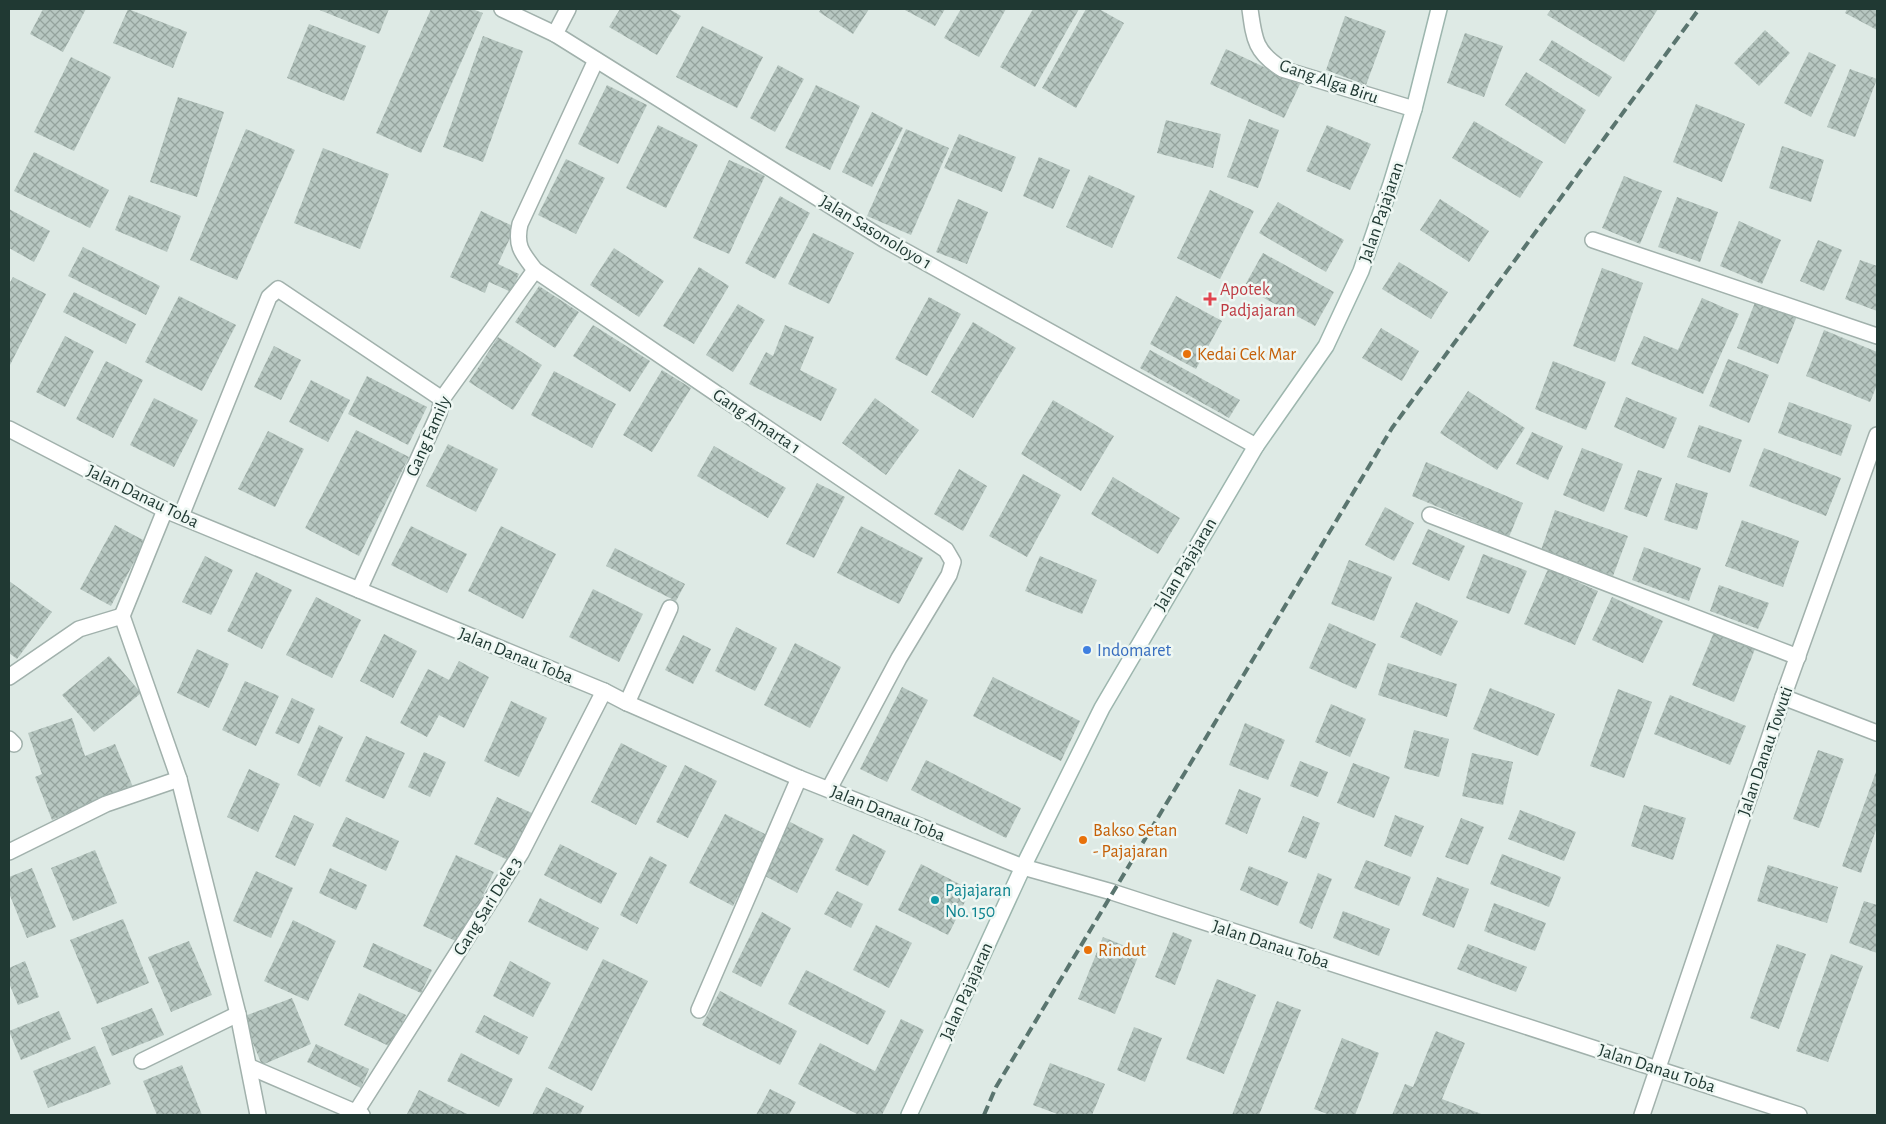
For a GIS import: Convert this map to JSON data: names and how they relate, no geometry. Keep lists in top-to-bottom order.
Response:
{
  "streets": {
    "street": [
      "Gang Alga Biru",
      "Jalan Pajajaran",
      "Jalan Sasonoloyo 1",
      "Gang Amarta 1",
      "Gang Family",
      "Jalan Danau Toba",
      "Jalan Danau Towuti",
      "Gang Sari Dele 3"
    ]
  },
  "crossings": [
    ["Gang Alga Biru", "Jalan Pajajaran"],
    ["Jalan Pajajaran", "Jalan Sasonoloyo 1"],
    ["Jalan Pajajaran", "Jalan Danau Toba"],
    ["Jalan Sasonoloyo 1", "Gang Amarta 1"],
    ["Gang Amarta 1", "Gang Family"],
    ["Gang Amarta 1", "Jalan Danau Toba"],
    ["Gang Family", "Jalan Danau Toba"],
    ["Jalan Danau Toba", "Jalan Danau Towuti"],
    ["Jalan Danau Toba", "Gang Sari Dele 3"]
  ],
  "places": {
    "health": ["Apotek Padjajaran"],
    "other": [
      "Kedai Cek Mar",
      "Indomaret",
      "Bakso Setan - Pajajaran",
      "Pajajaran No. 150",
      "Rindut"
    ]
  }
}
